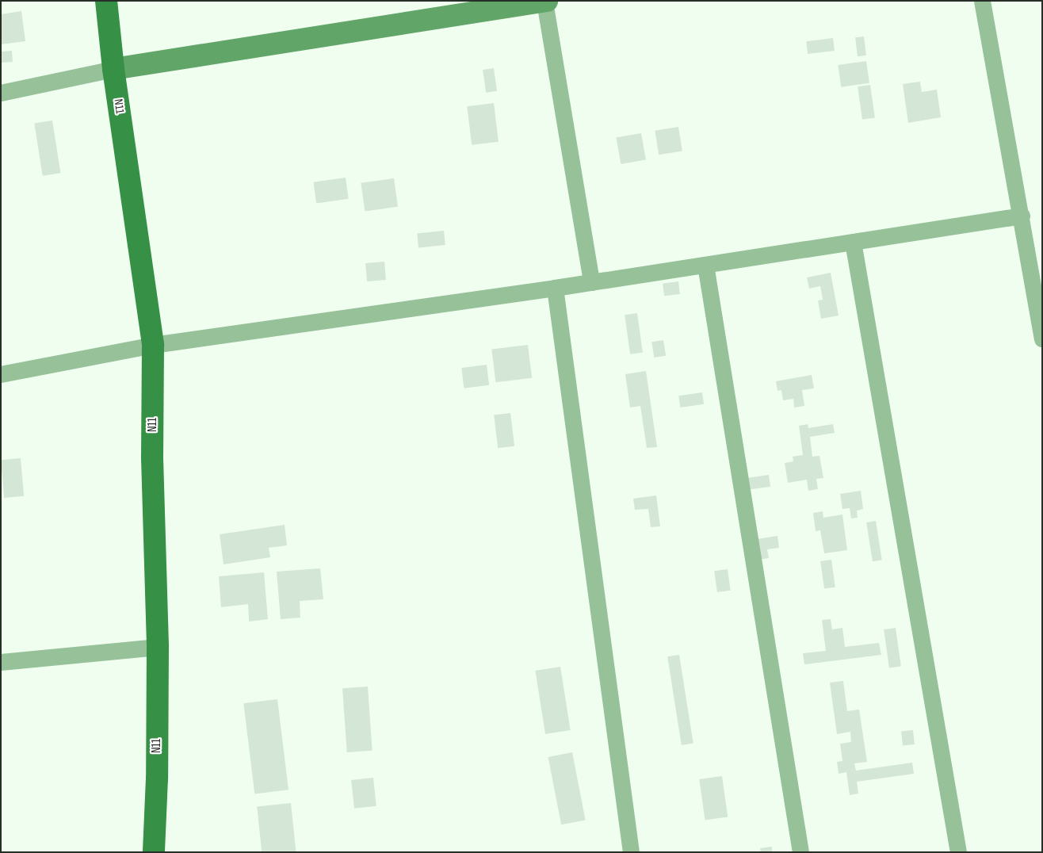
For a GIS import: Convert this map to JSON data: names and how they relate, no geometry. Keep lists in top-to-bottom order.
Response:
{
  "streets": {
    "main road": ["N11"]
  }
}
